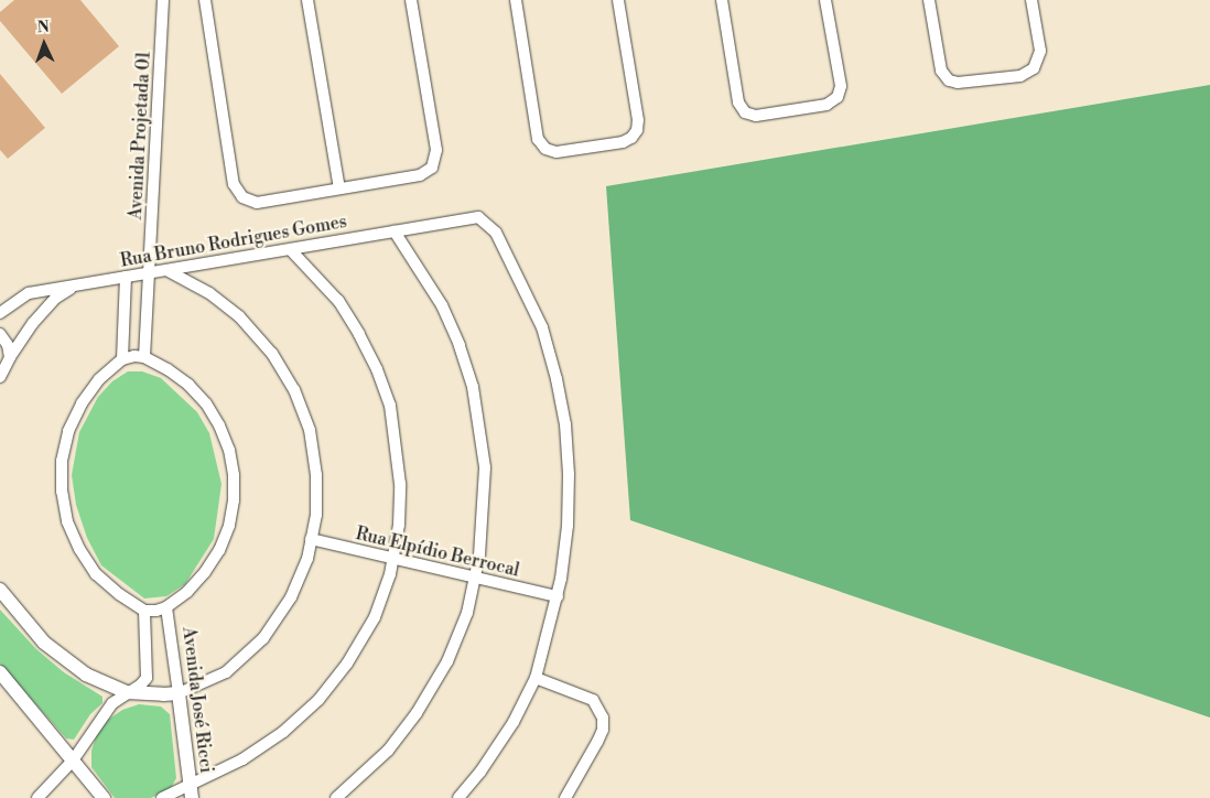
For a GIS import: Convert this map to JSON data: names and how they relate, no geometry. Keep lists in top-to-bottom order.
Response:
{
  "streets": {
    "street": [
      "Avenida Projetada 01",
      "Rua Bruno Rodrigues Gomes",
      "Rua Elpídio Berrocal",
      "Avenida José Ricci"
    ]
  },
  "crossings": [
    ["Avenida Projetada 01", "Rua Bruno Rodrigues Gomes"],
    ["Rua Bruno Rodrigues Gomes", "Rua Elpídio Berrocal"]
  ],
  "north": "top"
}
